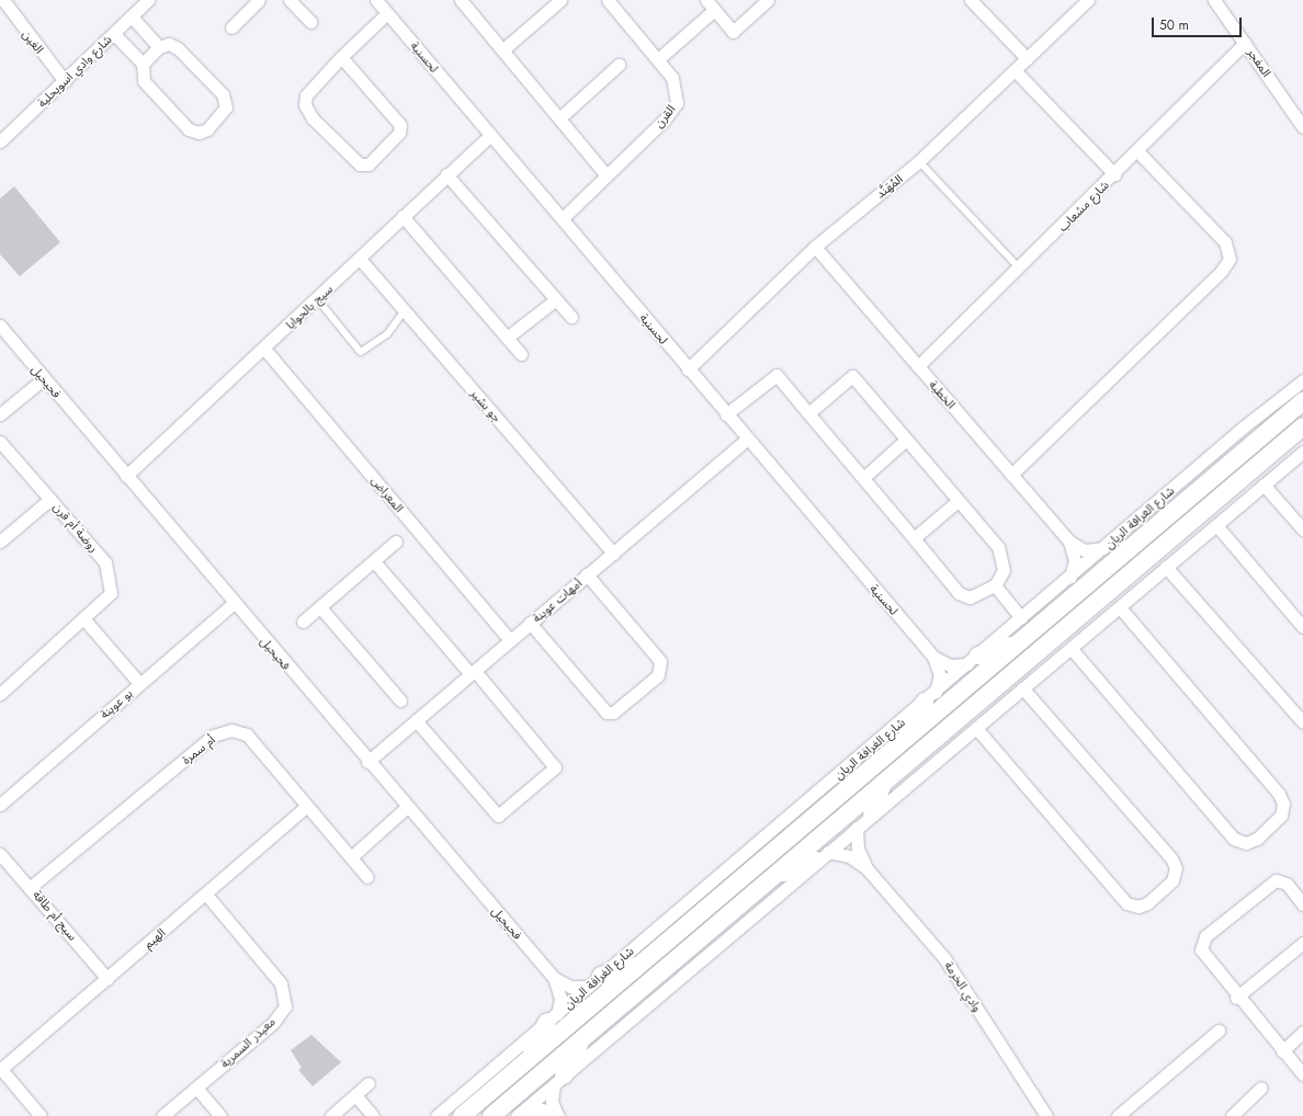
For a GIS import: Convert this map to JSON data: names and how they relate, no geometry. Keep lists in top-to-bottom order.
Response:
{
  "streets": {
    "main road": ["شارع الغرافة الريان"],
    "street": [
      "الغين",
      "لحسنية",
      "المفجر",
      "شارع وادي اسويحلية",
      "القرن",
      "المُهَنَّد",
      "شارع مشعاب",
      "سيج بالحوايا",
      "فحيحيل",
      "الخطية",
      "جو بشير",
      "المعراض",
      "روضة أم قرن",
      "أمهات عوينة",
      "بو عوينة",
      "أم سمرة",
      "سيج أم طاقة",
      "الهيم",
      "وادي الخرمة",
      "معيذر السمرية"
    ]
  },
  "crossings": [
    ["الغين", "شارع وادي اسويحلية"],
    ["لحسنية", "القرن"],
    ["لحسنية", "المُهَنَّد"],
    ["لحسنية", "سيج بالحوايا"],
    ["لحسنية", "شارع الغرافة الريان"],
    ["لحسنية", "أمهات عوينة"],
    ["المفجر", "شارع مشعاب"],
    ["المُهَنَّد", "الخطية"],
    ["شارع مشعاب", "الخطية"],
    ["سيج بالحوايا", "فحيحيل"],
    ["سيج بالحوايا", "جو بشير"],
    ["سيج بالحوايا", "المعراض"],
    ["فحيحيل", "شارع الغرافة الريان"],
    ["فحيحيل", "أمهات عوينة"],
    ["فحيحيل", "بو عوينة"],
    ["الخطية", "شارع الغرافة الريان"],
    ["جو بشير", "أمهات عوينة"],
    ["المعراض", "أمهات عوينة"],
    ["أم سمرة", "سيج أم طاقة"],
    ["أم سمرة", "الهيم"],
    ["سيج أم طاقة", "الهيم"],
    ["الهيم", "معيذر السمرية"]
  ],
  "scale_bar": "50 m"
}
